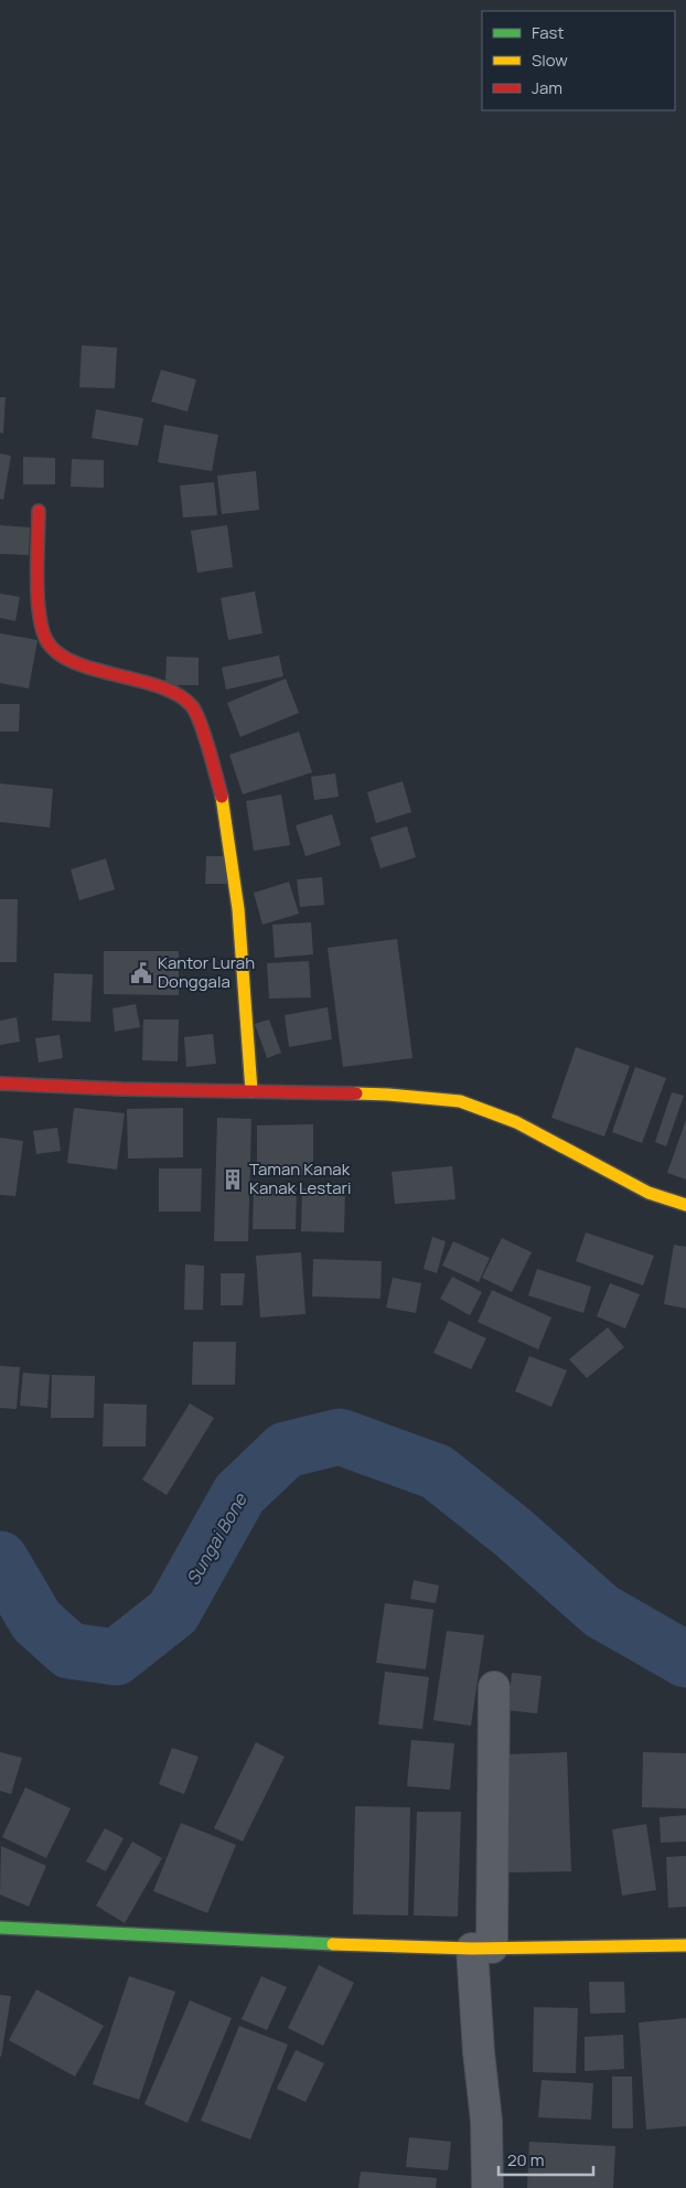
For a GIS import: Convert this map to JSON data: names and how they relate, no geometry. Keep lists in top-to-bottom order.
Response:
{
  "water": ["Sungai Bone"],
  "places": {
    "public building": ["Kantor Lurah Donggala"],
    "building": ["Taman Kanak Kanak Lestari"]
  },
  "legend": ["Fast", "Slow", "Jam"],
  "scale_bar": "20 m"
}
